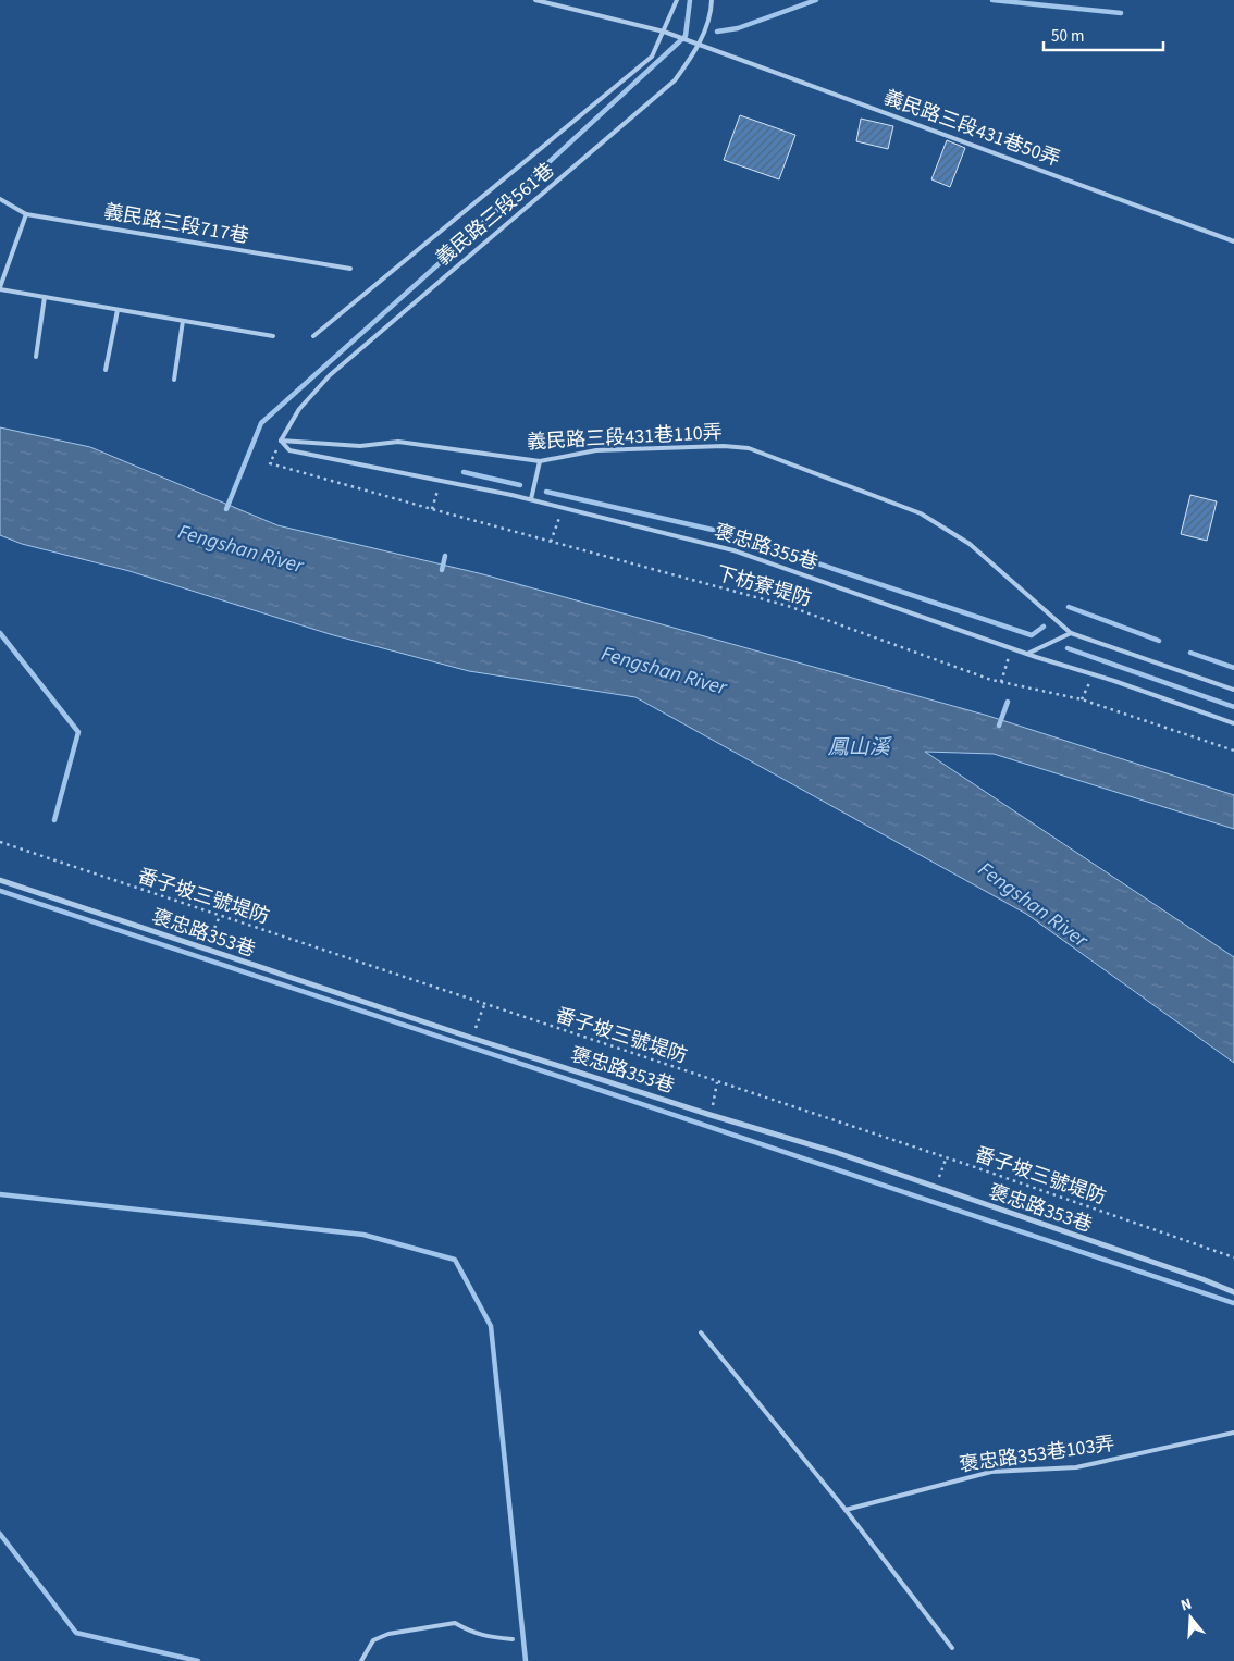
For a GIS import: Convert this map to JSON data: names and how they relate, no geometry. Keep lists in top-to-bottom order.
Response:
{
  "streets": {
    "street": ["褒忠路353巷"],
    "lane": [
      "義民路三段431巷50弄",
      "義民路三段561巷",
      "義民路三段717巷",
      "義民路三段431巷110弄",
      "褒忠路355巷",
      "褒忠路353巷103弄"
    ],
    "path": ["下枋寮堤防", "番子坡三號堤防"]
  },
  "crossings": [
    ["義民路三段431巷50弄", "義民路三段561巷"],
    ["義民路三段561巷", "義民路三段431巷110弄"],
    ["義民路三段561巷", "褒忠路355巷"],
    ["義民路三段561巷", "下枋寮堤防"],
    ["義民路三段431巷110弄", "褒忠路355巷"],
    ["義民路三段431巷110弄", "下枋寮堤防"],
    ["褒忠路355巷", "下枋寮堤防"]
  ],
  "water": ["Fengshan River", "鳳山溪"],
  "scale_bar": "50 m",
  "north": "top"
}
